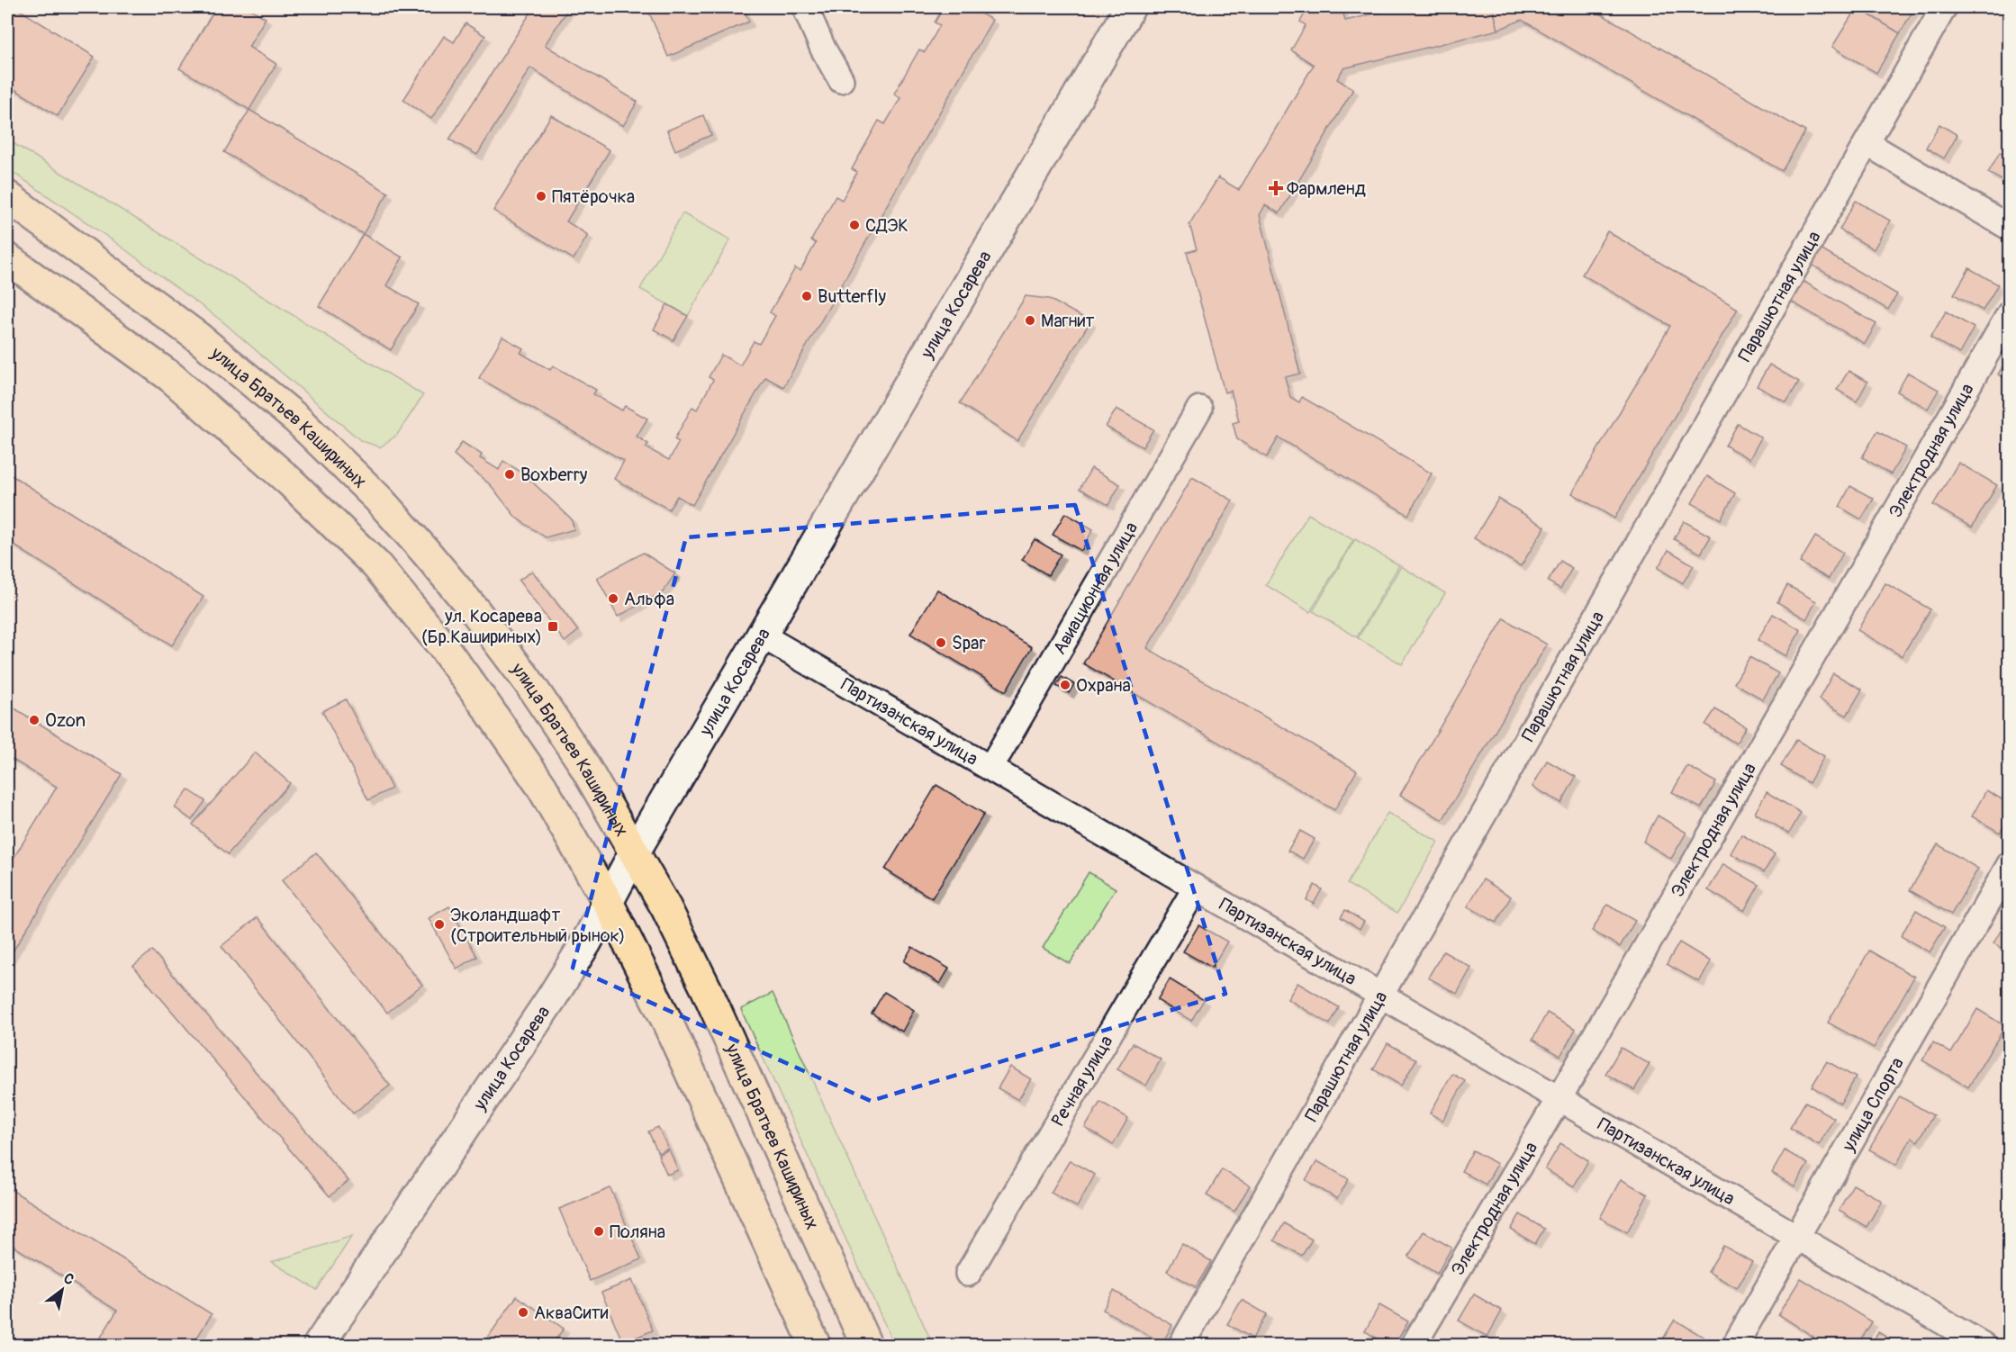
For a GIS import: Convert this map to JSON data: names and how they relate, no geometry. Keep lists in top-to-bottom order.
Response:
{
  "streets": {
    "main road": ["улица Братьев Кашириных"],
    "street": [
      "Парашютная улица",
      "улица Косарева",
      "Электродная улица",
      "Авиационная улица",
      "Партизанская улица",
      "Речная улица",
      "улица Спорта"
    ]
  },
  "crossings": [
    ["Парашютная улица", "Партизанская улица"],
    ["улица Косарева", "улица Братьев Кашириных"],
    ["улица Косарева", "Партизанская улица"],
    ["Электродная улица", "Партизанская улица"],
    ["Авиационная улица", "Партизанская улица"],
    ["Партизанская улица", "Речная улица"],
    ["Партизанская улица", "улица Спорта"]
  ],
  "places": {
    "health": ["Фармленд"],
    "other": [
      "Пятёрочка",
      "СДЭК",
      "Butterfly",
      "Магнит",
      "Boxberry",
      "Альфа",
      "Spar",
      "Охрана",
      "Ozon",
      "Эколандшафт (Строительный рынок)",
      "Поляна",
      "АкваСити"
    ],
    "transit": ["ул. Косарева (Бр.Кашириных)"]
  },
  "north": "top right"
}
